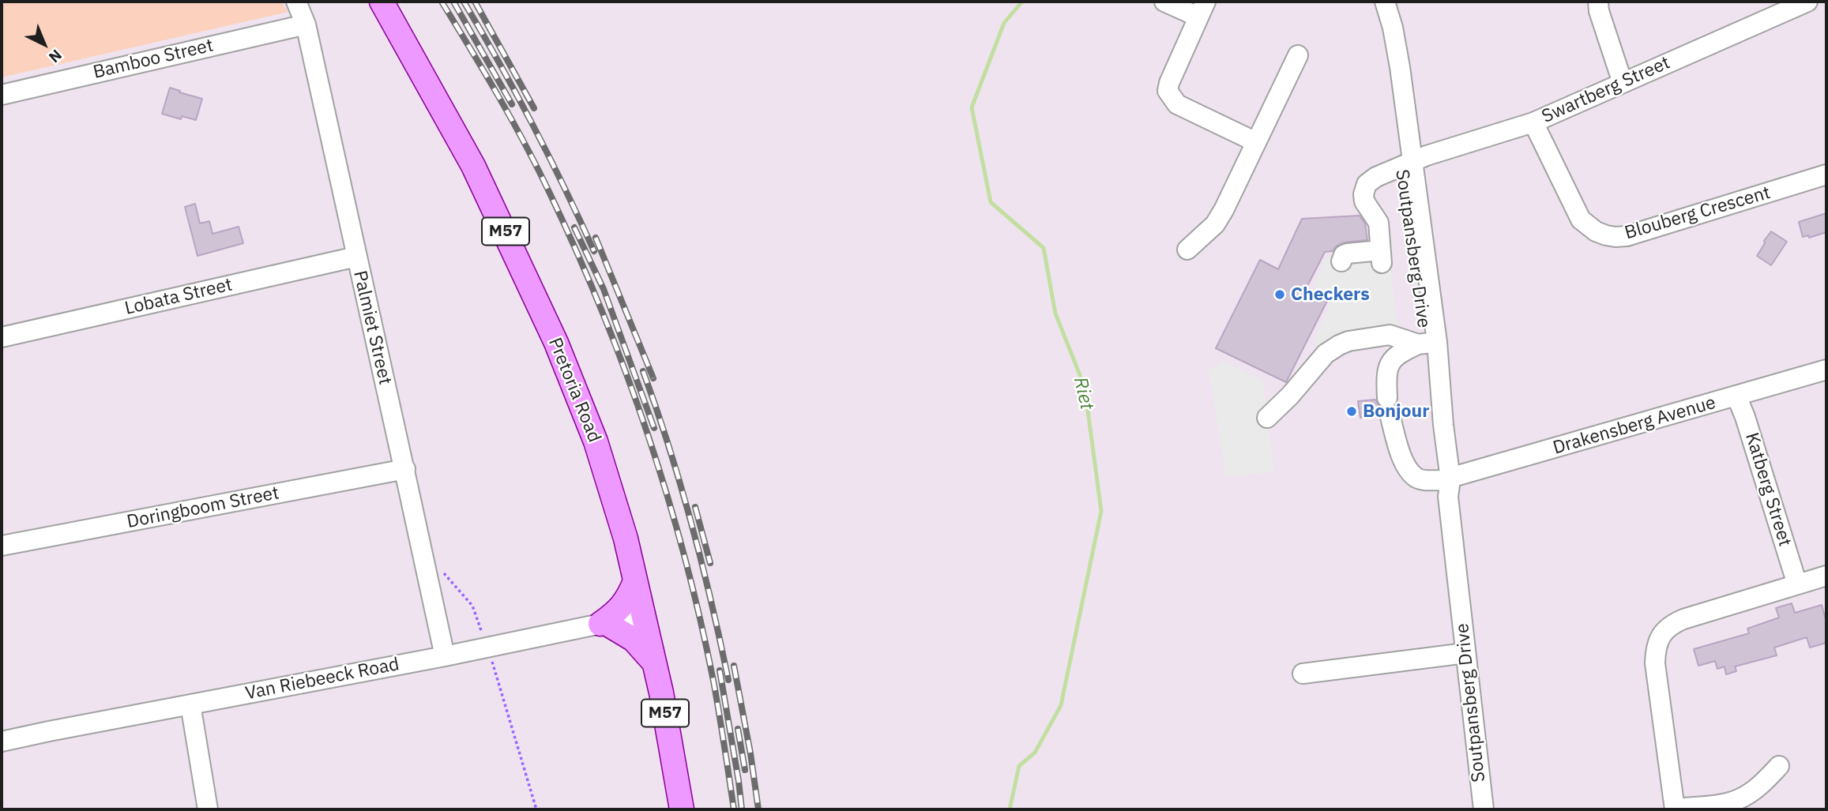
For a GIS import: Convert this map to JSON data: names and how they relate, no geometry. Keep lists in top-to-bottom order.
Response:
{
  "streets": {
    "main road": ["M57", "Pretoria Road"],
    "street": [
      "Bamboo Street",
      "Swartberg Street",
      "Blouberg Crescent",
      "Soutpansberg Drive",
      "Lobata Street",
      "Palmiet Street",
      "Drakensberg Avenue",
      "Katberg Street",
      "Doringboom Street",
      "Van Riebeeck Road"
    ]
  },
  "crossings": [
    ["Bamboo Street", "Palmiet Street"],
    ["Swartberg Street", "Blouberg Crescent"],
    ["Swartberg Street", "Soutpansberg Drive"],
    ["Soutpansberg Drive", "Drakensberg Avenue"],
    ["Lobata Street", "Palmiet Street"],
    ["Palmiet Street", "Doringboom Street"],
    ["Palmiet Street", "Van Riebeeck Road"],
    ["Pretoria Road", "Van Riebeeck Road"],
    ["Drakensberg Avenue", "Katberg Street"]
  ],
  "water": ["Riet"],
  "places": ["Checkers", "Bonjour"],
  "north": "bottom right"
}
